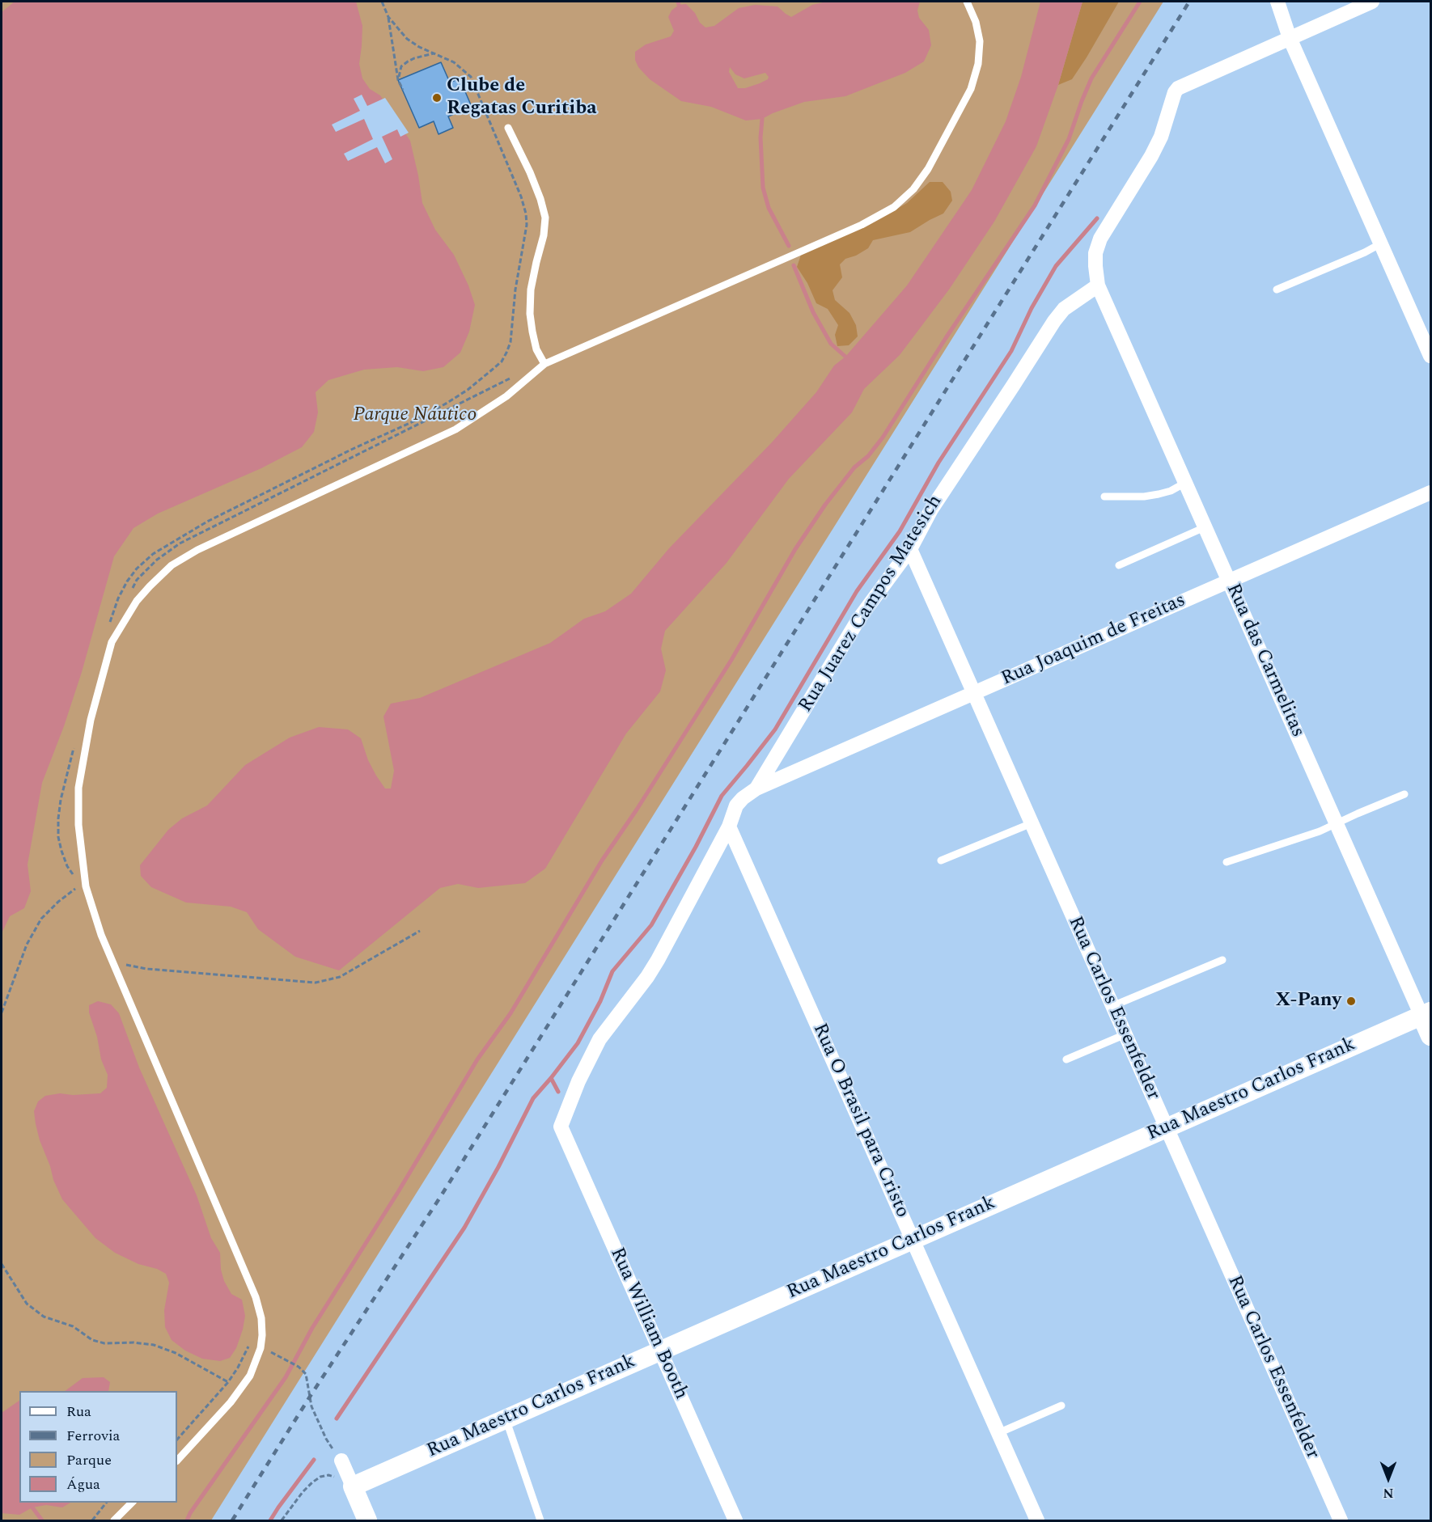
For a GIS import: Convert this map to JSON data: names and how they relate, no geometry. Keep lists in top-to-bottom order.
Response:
{
  "streets": {
    "street": [
      "Rua Juarez Campos Matesich",
      "Rua Joaquim de Freitas",
      "Rua das Carmelitas",
      "Rua Carlos Essenfelder",
      "Rua Maestro Carlos Frank",
      "Rua O Brasil para Cristo",
      "Rua William Booth"
    ]
  },
  "crossings": [
    ["Rua Juarez Campos Matesich", "Rua Joaquim de Freitas"],
    ["Rua Juarez Campos Matesich", "Rua das Carmelitas"],
    ["Rua Juarez Campos Matesich", "Rua Carlos Essenfelder"],
    ["Rua Juarez Campos Matesich", "Rua O Brasil para Cristo"],
    ["Rua Juarez Campos Matesich", "Rua William Booth"],
    ["Rua Joaquim de Freitas", "Rua das Carmelitas"],
    ["Rua Joaquim de Freitas", "Rua Carlos Essenfelder"],
    ["Rua das Carmelitas", "Rua Maestro Carlos Frank"],
    ["Rua Carlos Essenfelder", "Rua Maestro Carlos Frank"],
    ["Rua Maestro Carlos Frank", "Rua O Brasil para Cristo"],
    ["Rua Maestro Carlos Frank", "Rua William Booth"]
  ],
  "parks": ["Parque Náutico"],
  "places": ["Clube de Regatas Curitiba", "X-Pany"],
  "legend": [
    "Rua",
    "Ferrovia",
    "Parque",
    "Água"
  ],
  "north": "bottom"
}
